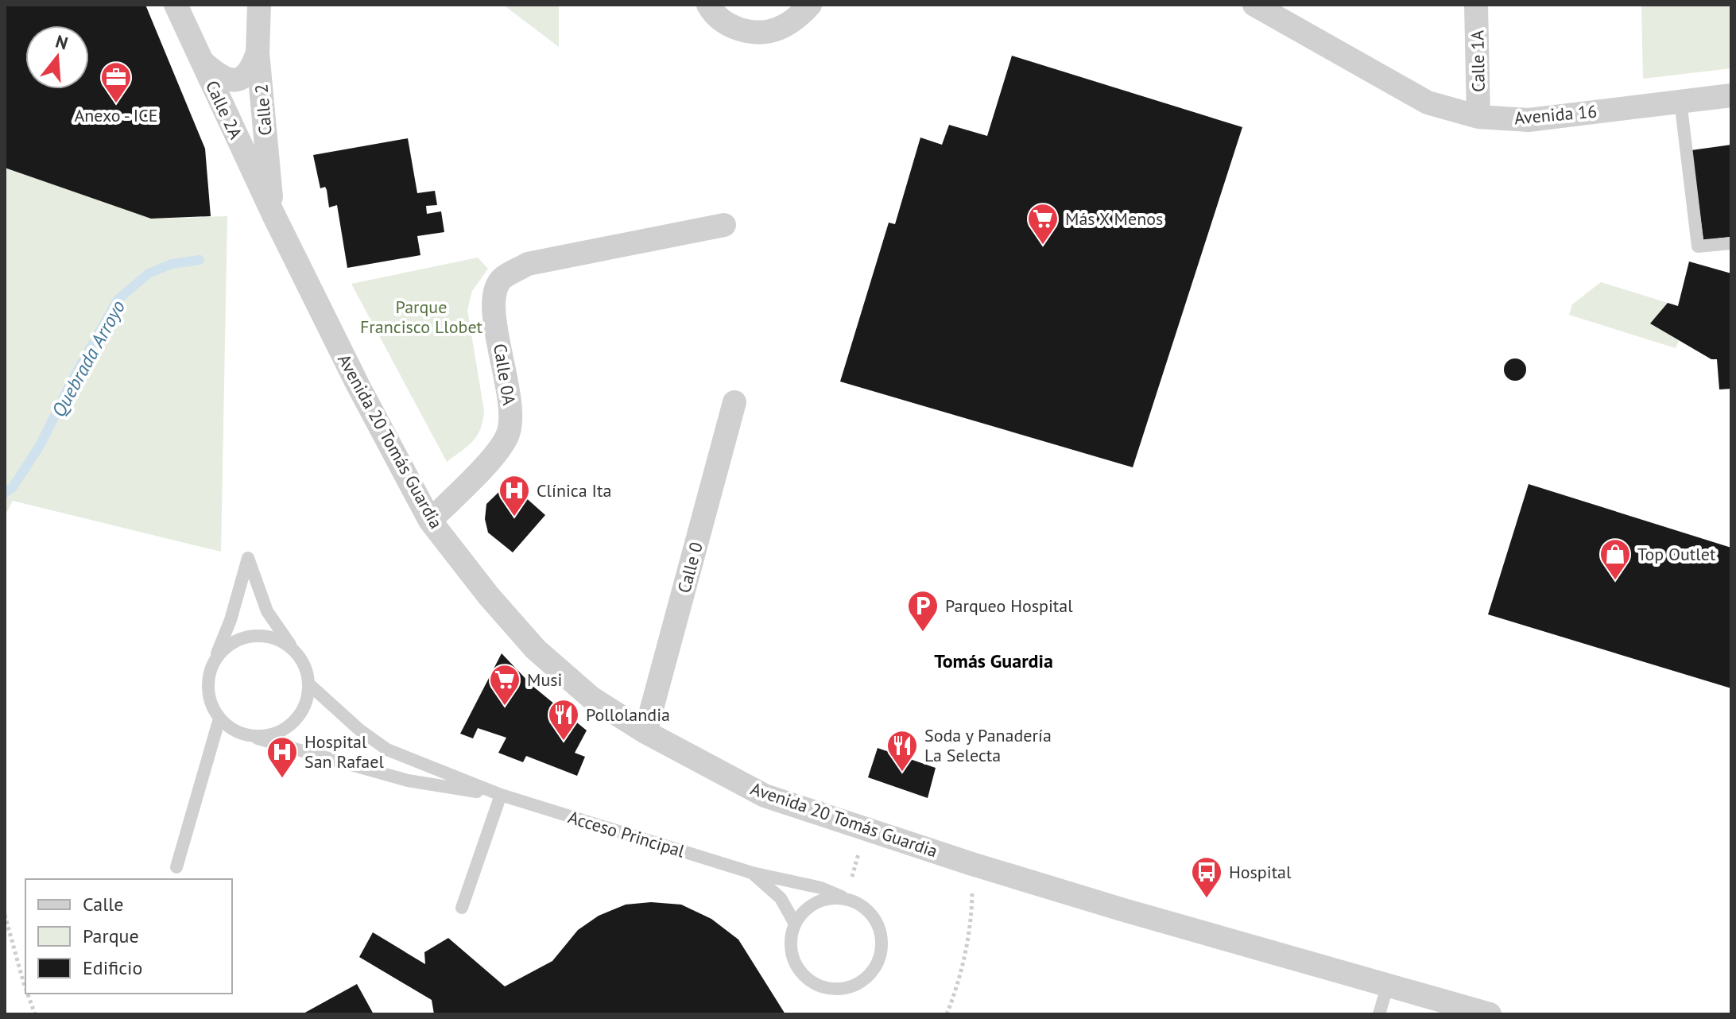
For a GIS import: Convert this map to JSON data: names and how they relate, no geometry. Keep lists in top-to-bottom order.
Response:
{
  "streets": {
    "street": [
      "Calle 1A",
      "Calle 2A",
      "Calle 2",
      "Avenida 16",
      "Calle 0A",
      "Avenida 20 Tomás Guardia",
      "Calle 0"
    ],
    "lane": ["Acceso Principal"]
  },
  "crossings": [
    ["Calle 1A", "Avenida 16"],
    ["Calle 2A", "Calle 2"],
    ["Calle 2A", "Avenida 20 Tomás Guardia"],
    ["Calle 2", "Avenida 20 Tomás Guardia"],
    ["Calle 0A", "Avenida 20 Tomás Guardia"],
    ["Avenida 20 Tomás Guardia", "Calle 0"]
  ],
  "districts": ["Tomás Guardia"],
  "water": ["Quebrada Arroyo"],
  "parks": ["Parque Francisco Llobet"],
  "places": {
    "office": ["Anexo - ICE"],
    "supermarket": ["Más X Menos", "Musi"],
    "hospital": ["Clínica Ita", "Hospital San Rafael"],
    "shop": ["Top Outlet"],
    "parking": ["Parqueo Hospital"],
    "restaurant": ["Pollolandia", "Soda y Panadería La Selecta"],
    "bus stop": ["Hospital"]
  },
  "legend": ["Calle", "Parque", "Edificio"],
  "north": "top"
}
